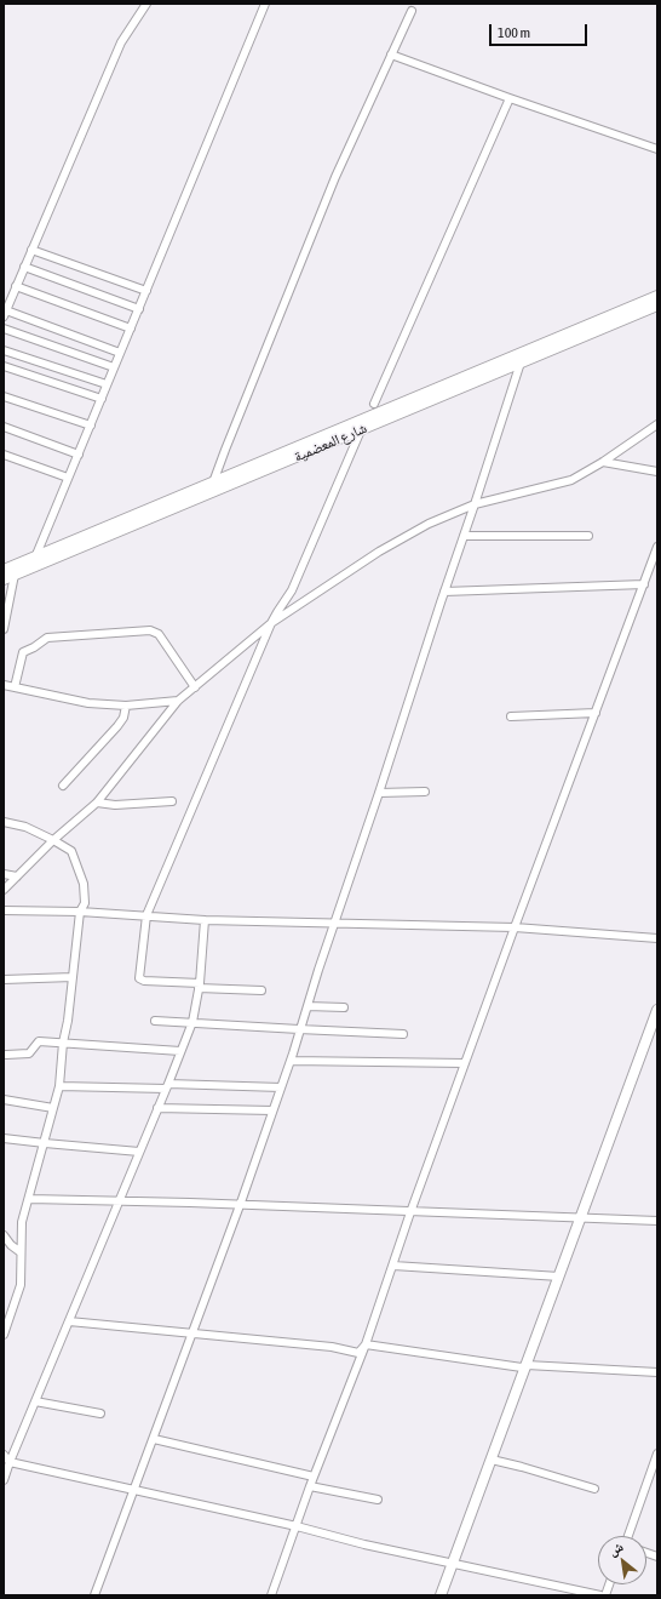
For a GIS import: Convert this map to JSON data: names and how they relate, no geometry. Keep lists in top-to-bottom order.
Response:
{
  "streets": {
    "main road": ["شارع المعضمية"]
  },
  "scale_bar": "100 m",
  "north": "top left"
}
